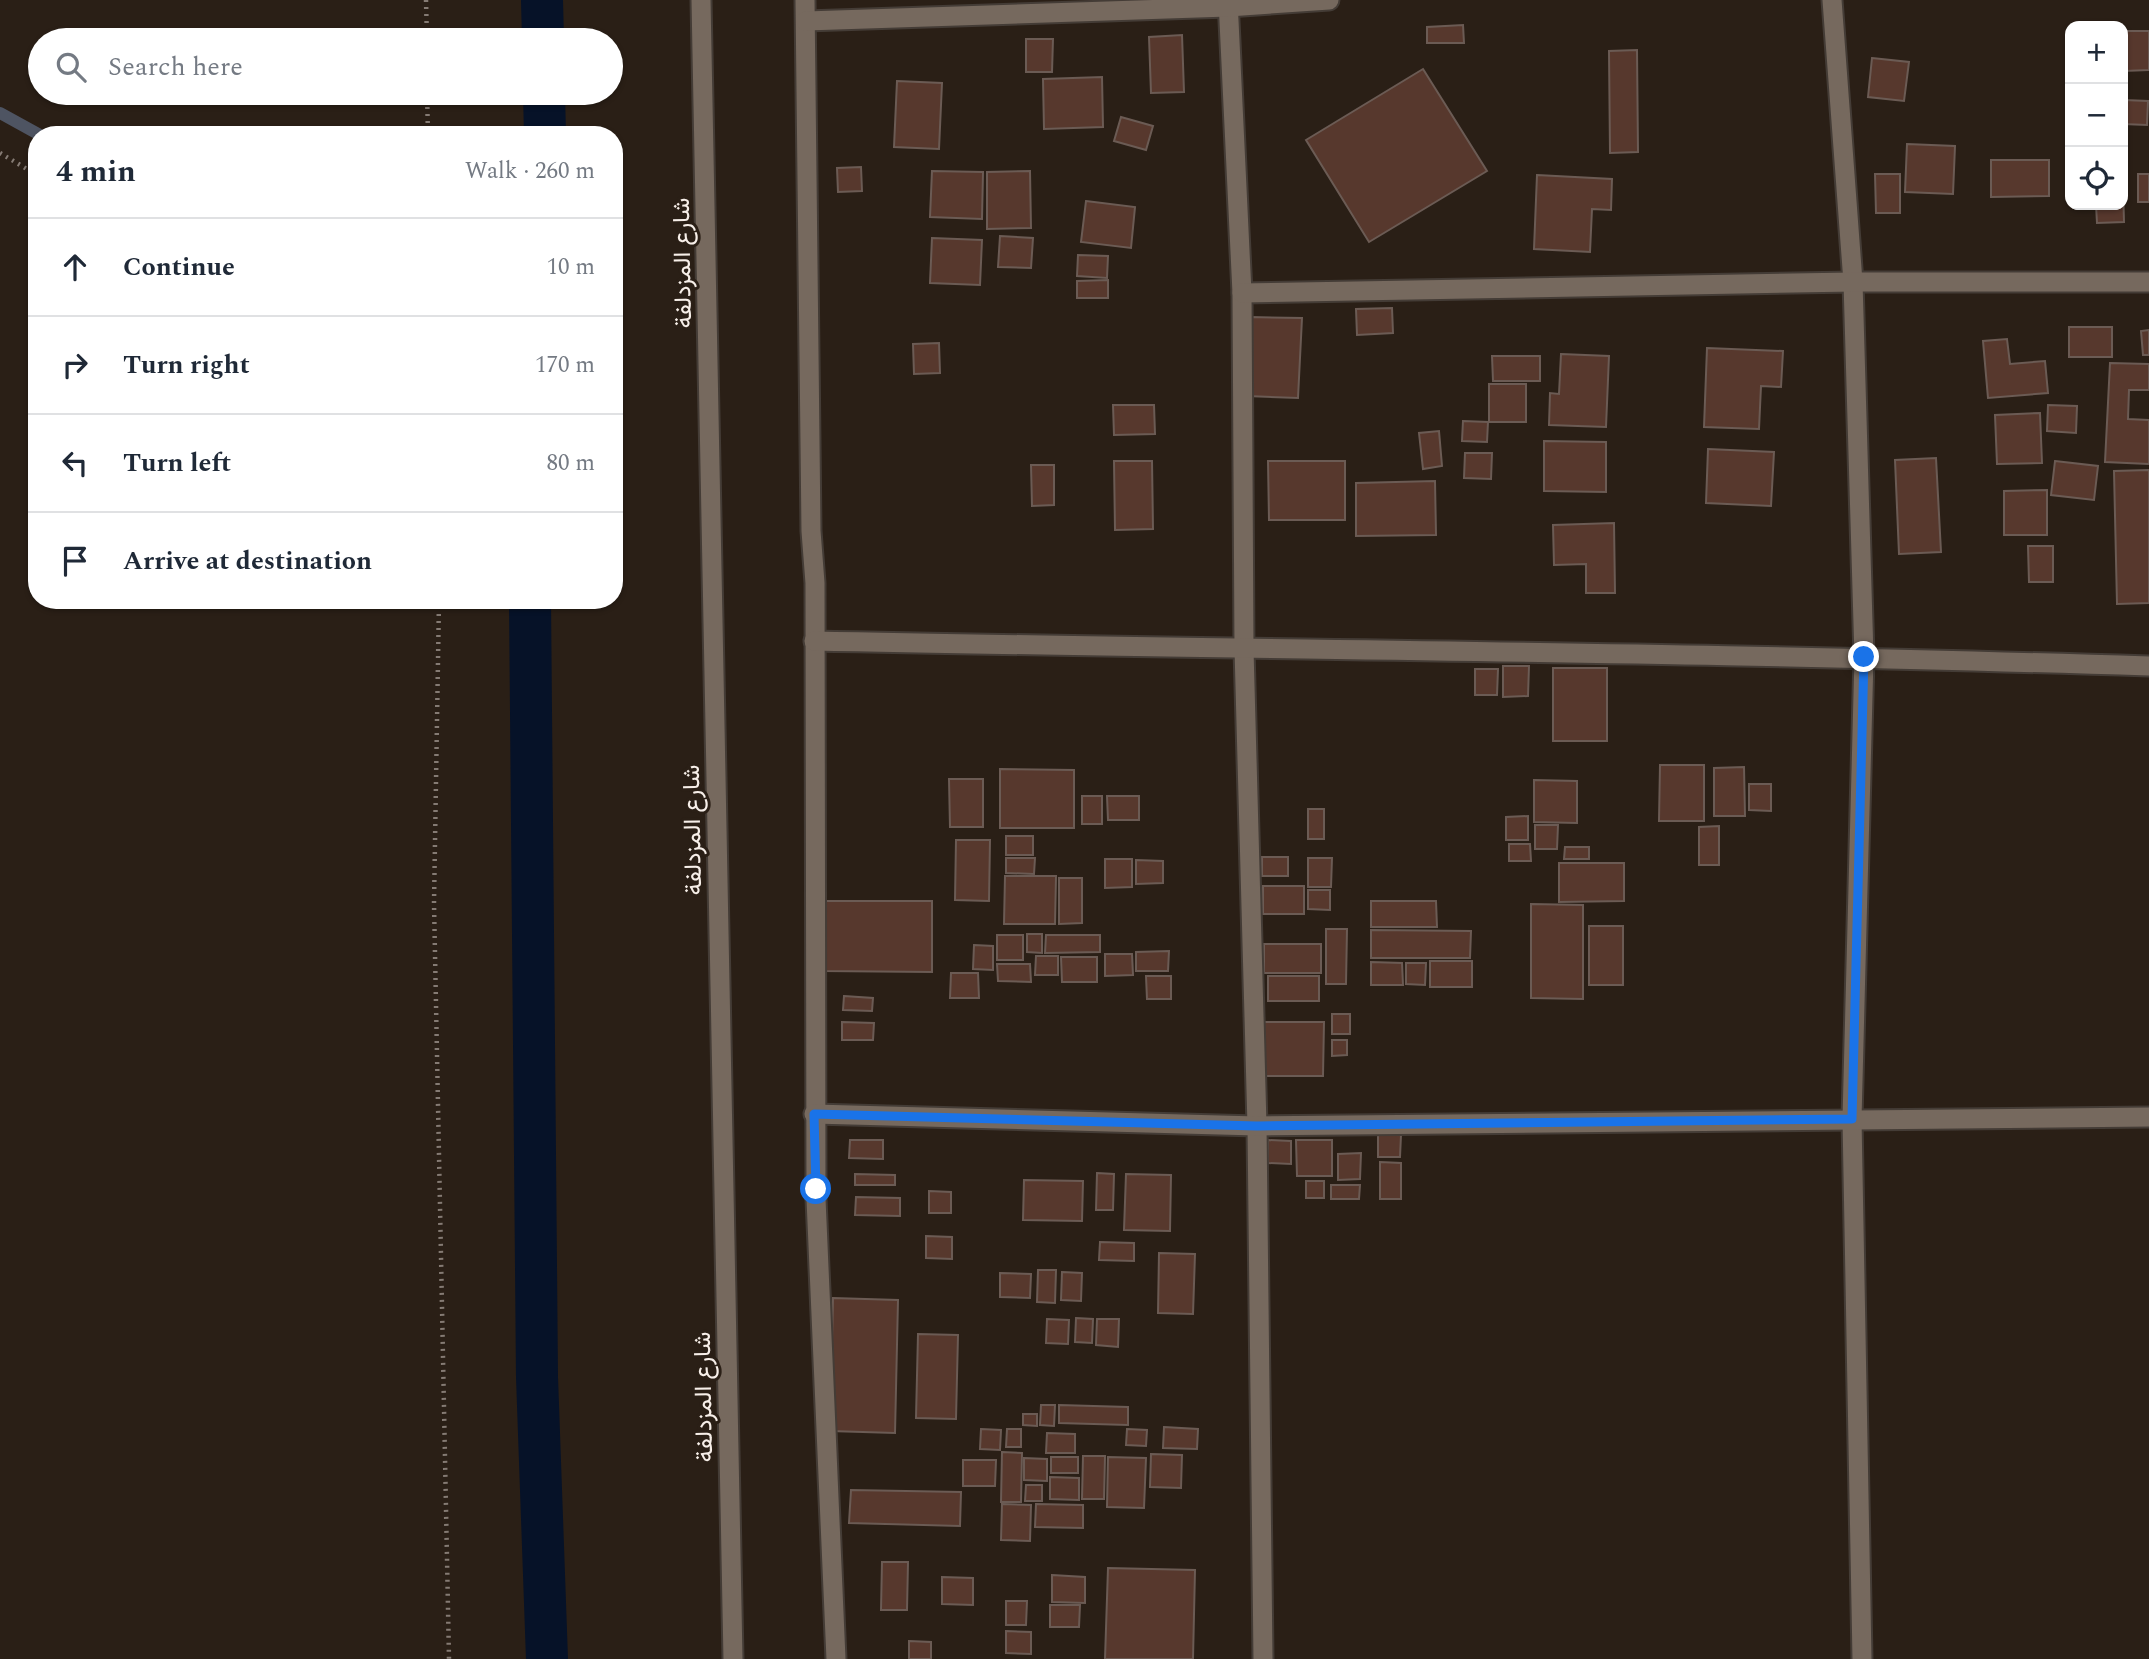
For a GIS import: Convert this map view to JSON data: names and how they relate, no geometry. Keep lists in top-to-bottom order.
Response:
{
  "streets": {
    "street": ["شارع المزدلفة"]
  },
  "page": {
    "map_buttons": ["+", "−"],
    "search": "Search here",
    "heading": ["4 min", "Walk · 260 m"],
    "list": [
      ["Continue", "10 m"],
      ["Turn right", "170 m"],
      ["Turn left", "80 m"],
      "Arrive at destination"
    ]
  }
}
